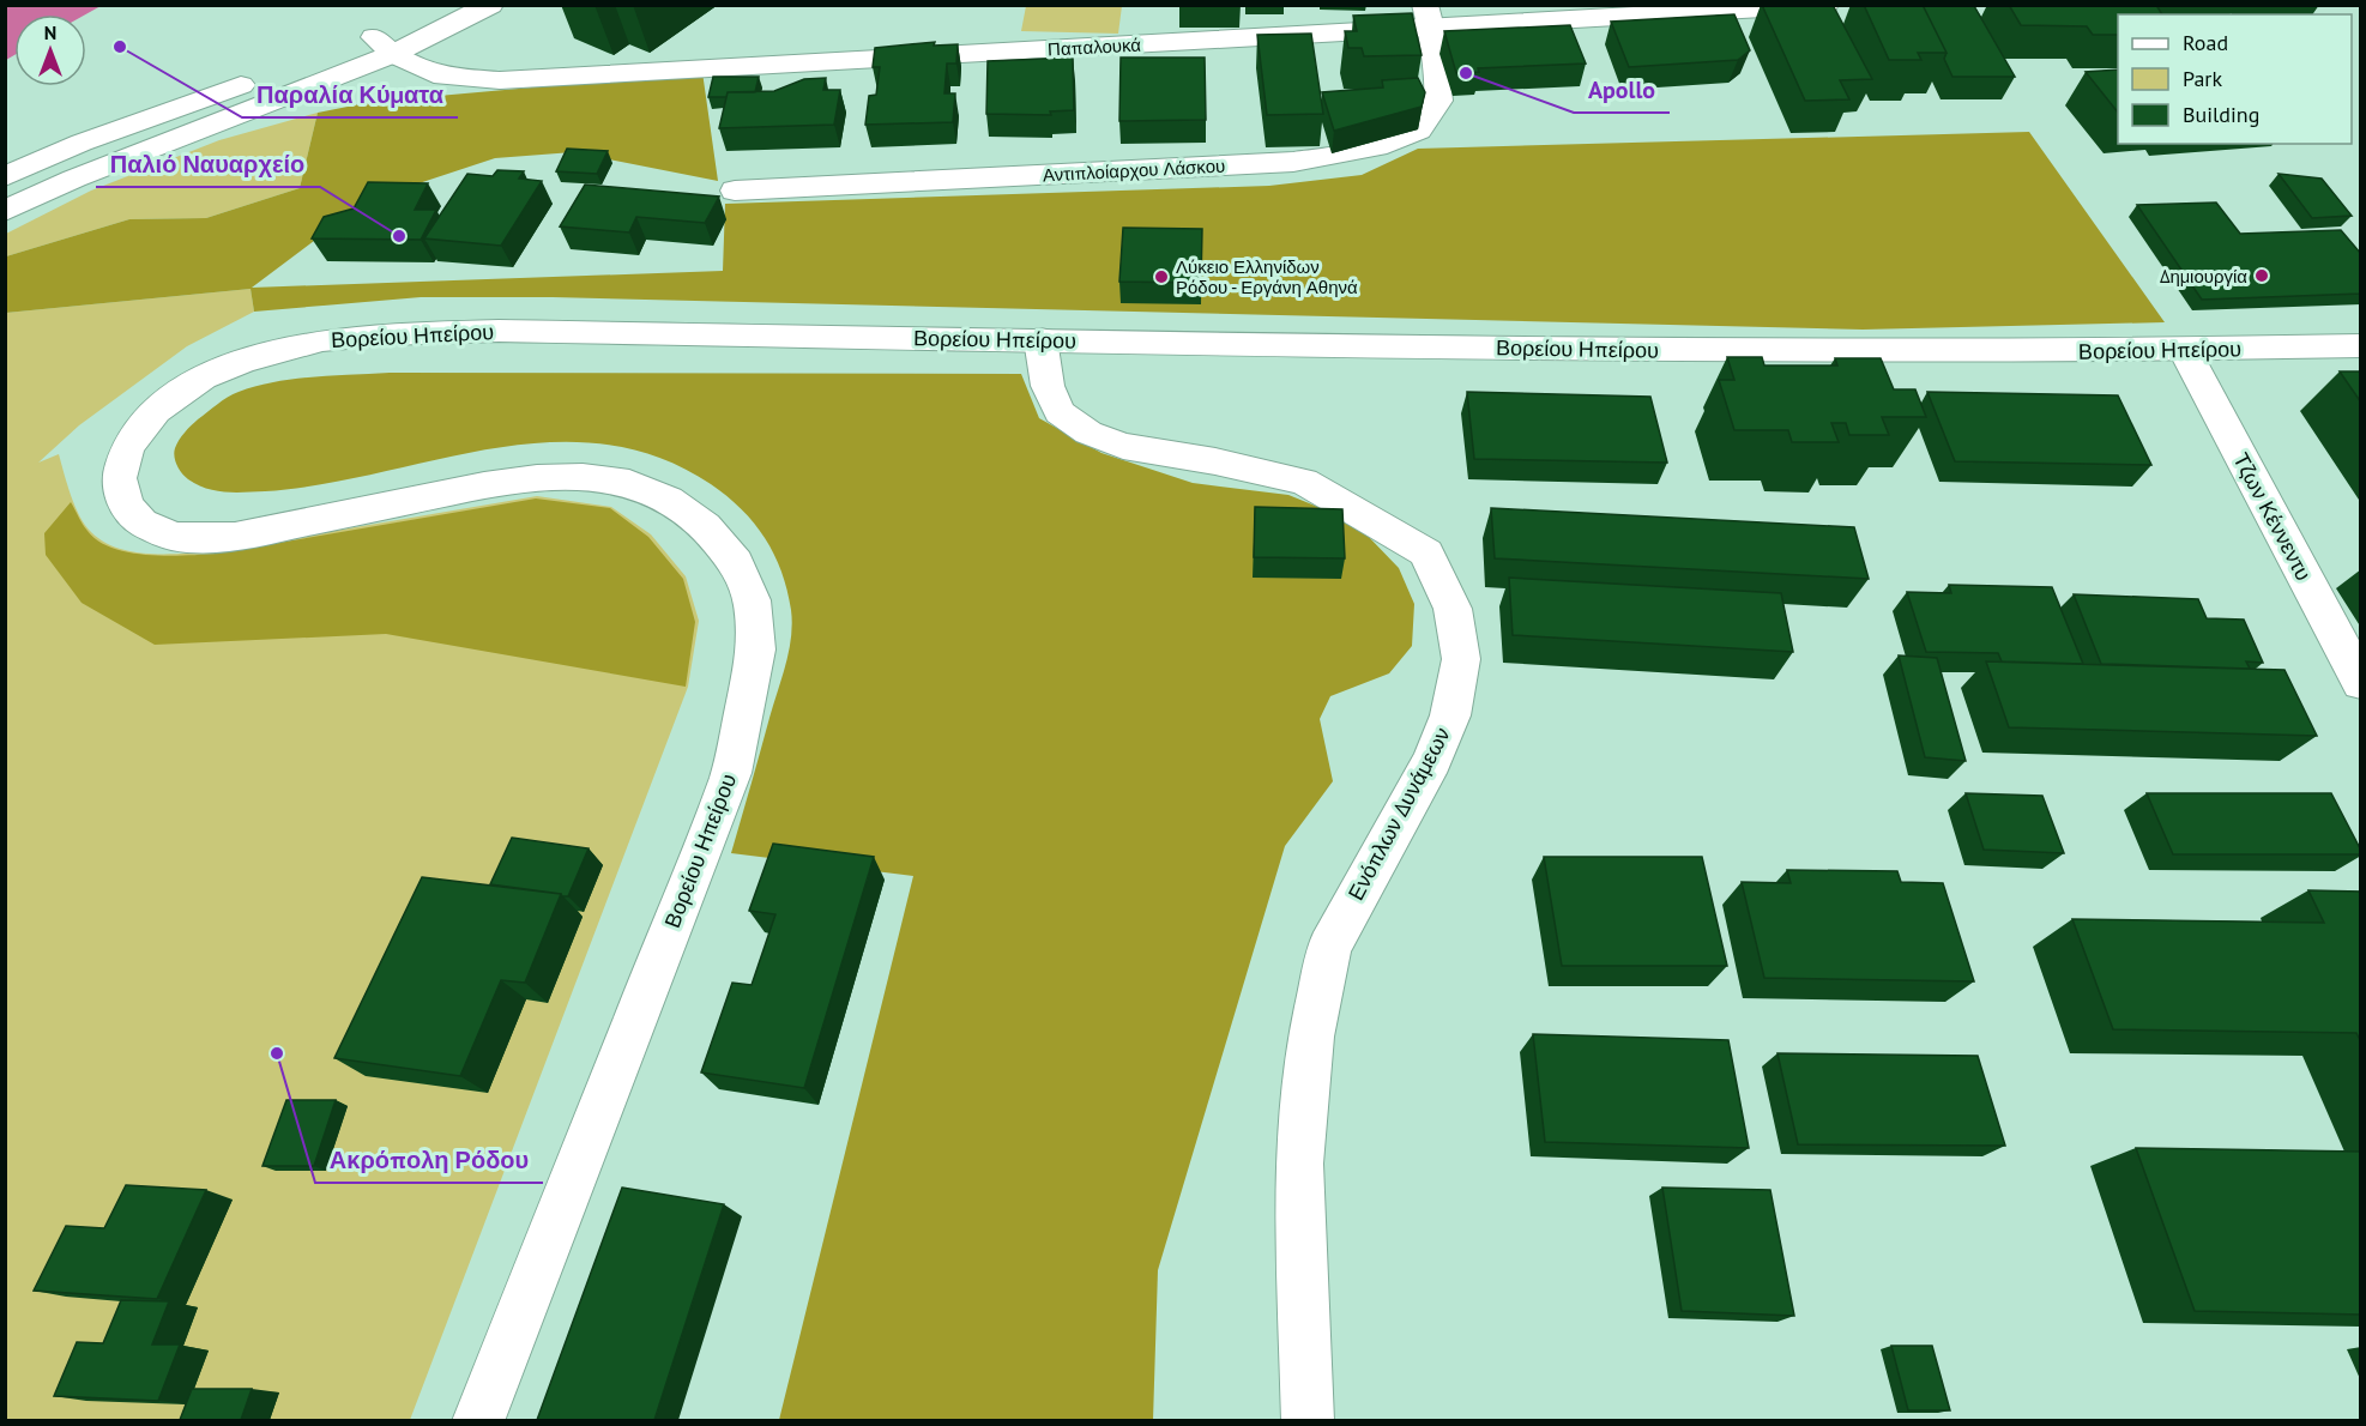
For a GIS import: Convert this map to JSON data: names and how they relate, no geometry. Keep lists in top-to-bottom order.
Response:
{
  "streets": {
    "street": [
      "Παπαλουκά",
      "Αντιπλοίαρχου Λάσκου",
      "Βορείου Ηπείρου",
      "Τζων Κέννεντυ",
      "Ενόπλων Δυνάμεων"
    ]
  },
  "crossings": [
    ["Παπαλουκά", "Αντιπλοίαρχου Λάσκου"],
    ["Βορείου Ηπείρου", "Τζων Κέννεντυ"],
    ["Βορείου Ηπείρου", "Ενόπλων Δυνάμεων"]
  ],
  "places": [
    "Παραλία Κύματα",
    "Apollo",
    "Παλιό Ναυαρχείο",
    "Δημιουργία",
    "Λύκειο Ελληνίδων Ρόδου - Εργάνη Αθηνά",
    "Ακρόπολη Ρόδου"
  ],
  "legend": ["Road", "Park", "Building"],
  "north": "top"
}
